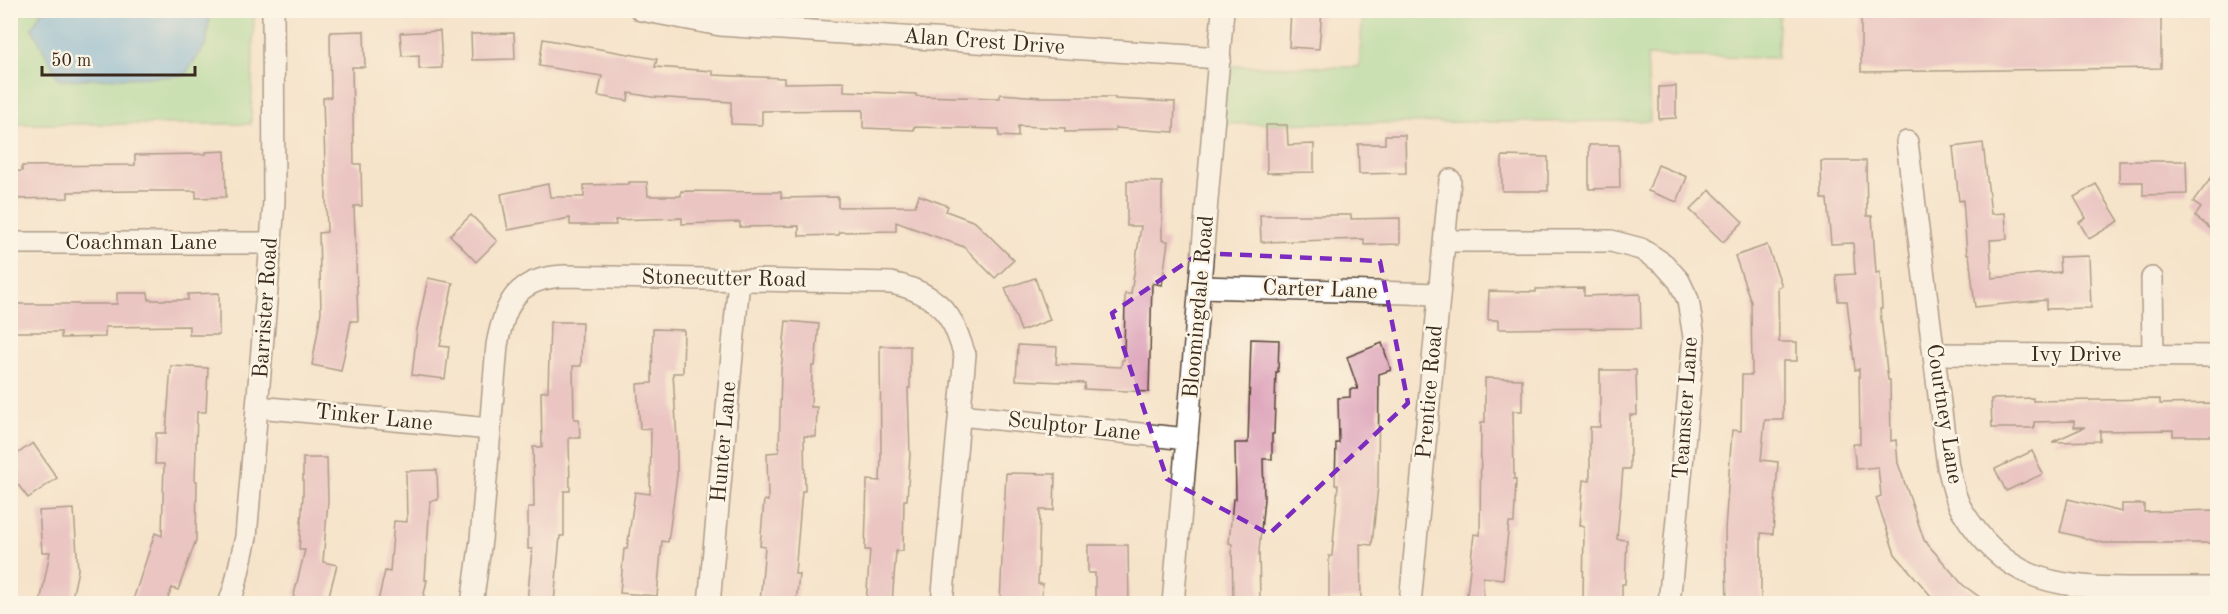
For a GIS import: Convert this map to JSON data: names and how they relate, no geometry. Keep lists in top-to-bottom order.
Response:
{
  "streets": {
    "street": [
      "Alan Crest Drive",
      "Coachman Lane",
      "Stonecutter Road",
      "Carter Lane",
      "Bloomingdale Road",
      "Barrister Road",
      "Ivy Drive",
      "Prentice Road",
      "Teamster Lane",
      "Courtney Lane",
      "Tinker Lane",
      "Sculptor Lane",
      "Hunter Lane"
    ]
  },
  "crossings": [
    ["Alan Crest Drive", "Bloomingdale Road"],
    ["Coachman Lane", "Barrister Road"],
    ["Stonecutter Road", "Tinker Lane"],
    ["Stonecutter Road", "Sculptor Lane"],
    ["Stonecutter Road", "Hunter Lane"],
    ["Carter Lane", "Bloomingdale Road"],
    ["Carter Lane", "Prentice Road"],
    ["Bloomingdale Road", "Sculptor Lane"],
    ["Barrister Road", "Tinker Lane"],
    ["Ivy Drive", "Courtney Lane"],
    ["Prentice Road", "Teamster Lane"]
  ],
  "scale_bar": "50 m"
}
